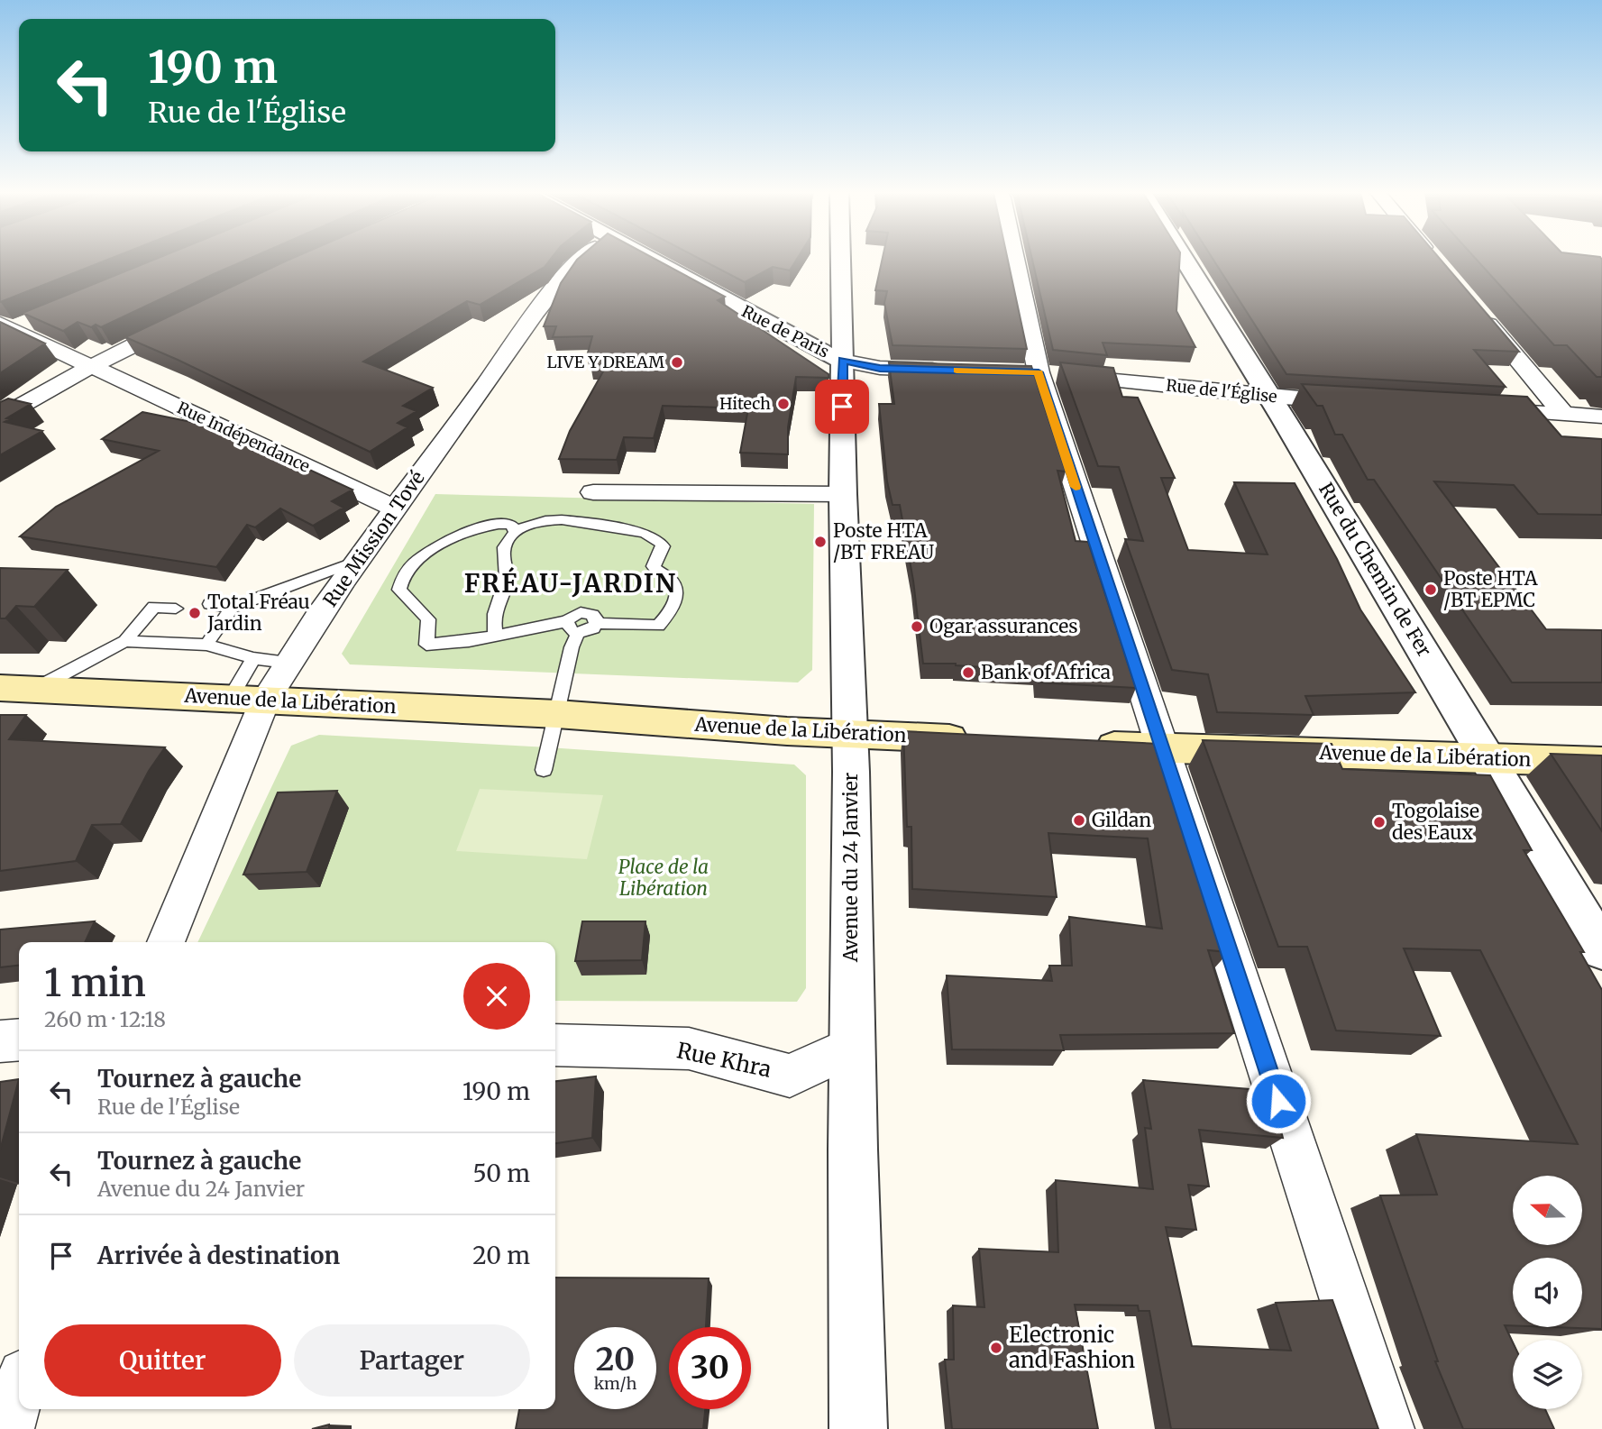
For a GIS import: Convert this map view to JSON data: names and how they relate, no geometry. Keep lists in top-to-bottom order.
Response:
{
  "streets": {
    "main road": ["Avenue de la Libération"],
    "street": [
      "Rue de Paris",
      "Rue de l'Église",
      "Rue Indépendance",
      "Rue Mission Tové",
      "Rue du Chemin de Fer",
      "Avenue du 24 Janvier",
      "Rue Khra"
    ]
  },
  "crossings": [
    ["Rue de Paris", "Avenue du 24 Janvier"],
    ["Rue de l'Église", "Rue du Chemin de Fer"],
    ["Rue Indépendance", "Rue Mission Tové"],
    ["Rue Mission Tové", "Avenue de la Libération"],
    ["Rue du Chemin de Fer", "Avenue de la Libération"],
    ["Avenue de la Libération", "Avenue du 24 Janvier"],
    ["Avenue du 24 Janvier", "Rue Khra"]
  ],
  "districts": ["FRÉAU-JARDIN"],
  "parks": ["Place de la Libération"],
  "places": [
    "LIVE Y DREAM",
    "Hitech",
    "Poste HTA /BT FREAU",
    "Poste HTA /BT EPMC",
    "Total Fréau Jardin",
    "Ogar assurances",
    "Bank of Africa",
    "Gildan",
    "Togolaise des Eaux",
    "Electronic and Fashion"
  ],
  "north": "left",
  "page": {
    "turn": ["190 m", "Rue de l'Église"],
    "heading": ["1 min", "260 m · 12:18"],
    "list": [
      {
        "name": "Tournez à gauche",
        "note": "Rue de l'Église",
        "value": "190 m"
      },
      {
        "name": "Tournez à gauche",
        "note": "Avenue du 24 Janvier",
        "value": "50 m"
      },
      {
        "name": "Arrivée à destination",
        "value": "20 m"
      }
    ],
    "buttons": ["Quitter", "Partager"],
    "speed": "20 km/h",
    "limit": "30"
  }
}
